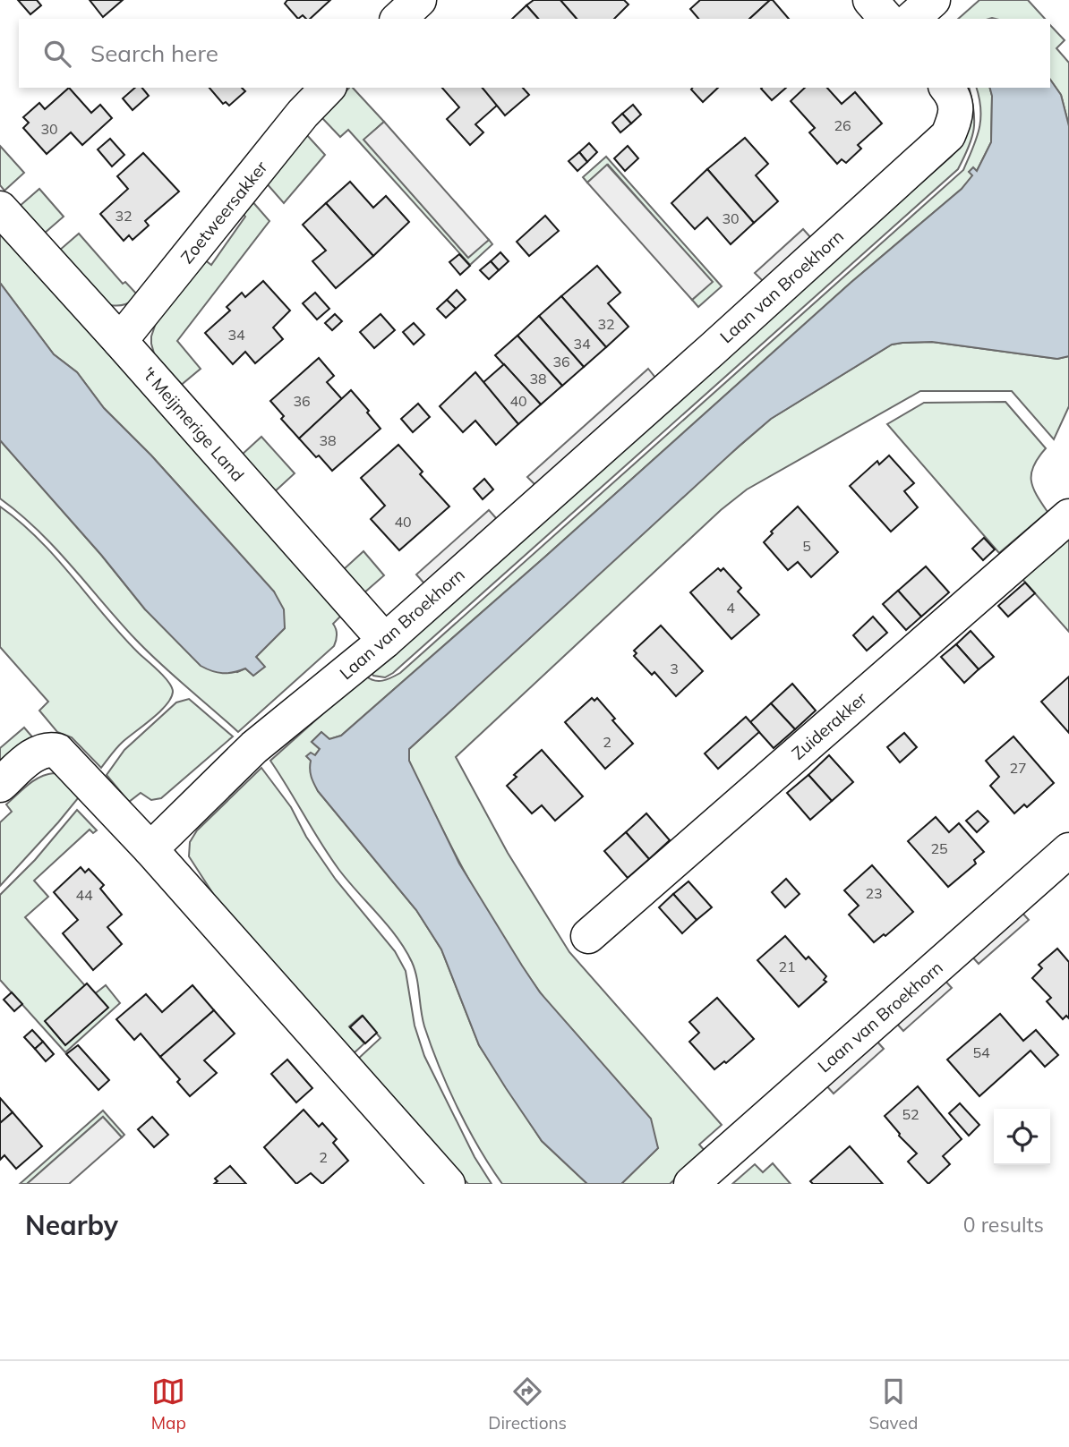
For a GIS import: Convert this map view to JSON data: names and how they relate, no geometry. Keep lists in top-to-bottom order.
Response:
{
  "streets": {
    "street": [
      "Zoetweersakker",
      "Laan van Broekhorn",
      "'t Meijmerige Land",
      "Zuiderakker"
    ]
  },
  "crossings": [
    ["Zoetweersakker", "'t Meijmerige Land"],
    ["Laan van Broekhorn", "'t Meijmerige Land"]
  ],
  "house_numbers": [
    "26",
    "30",
    "32",
    "30",
    "32",
    "34",
    "34",
    "36",
    "38",
    "36",
    "40",
    "38",
    "40",
    "5",
    "4",
    "3",
    "2",
    "27",
    "25",
    "23",
    "44",
    "21",
    "54",
    "52",
    "2"
  ],
  "page": {
    "search": "Search here",
    "heading": ["Nearby", "0 results"],
    "nav": ["Map", "Directions", "Saved"]
  }
}
